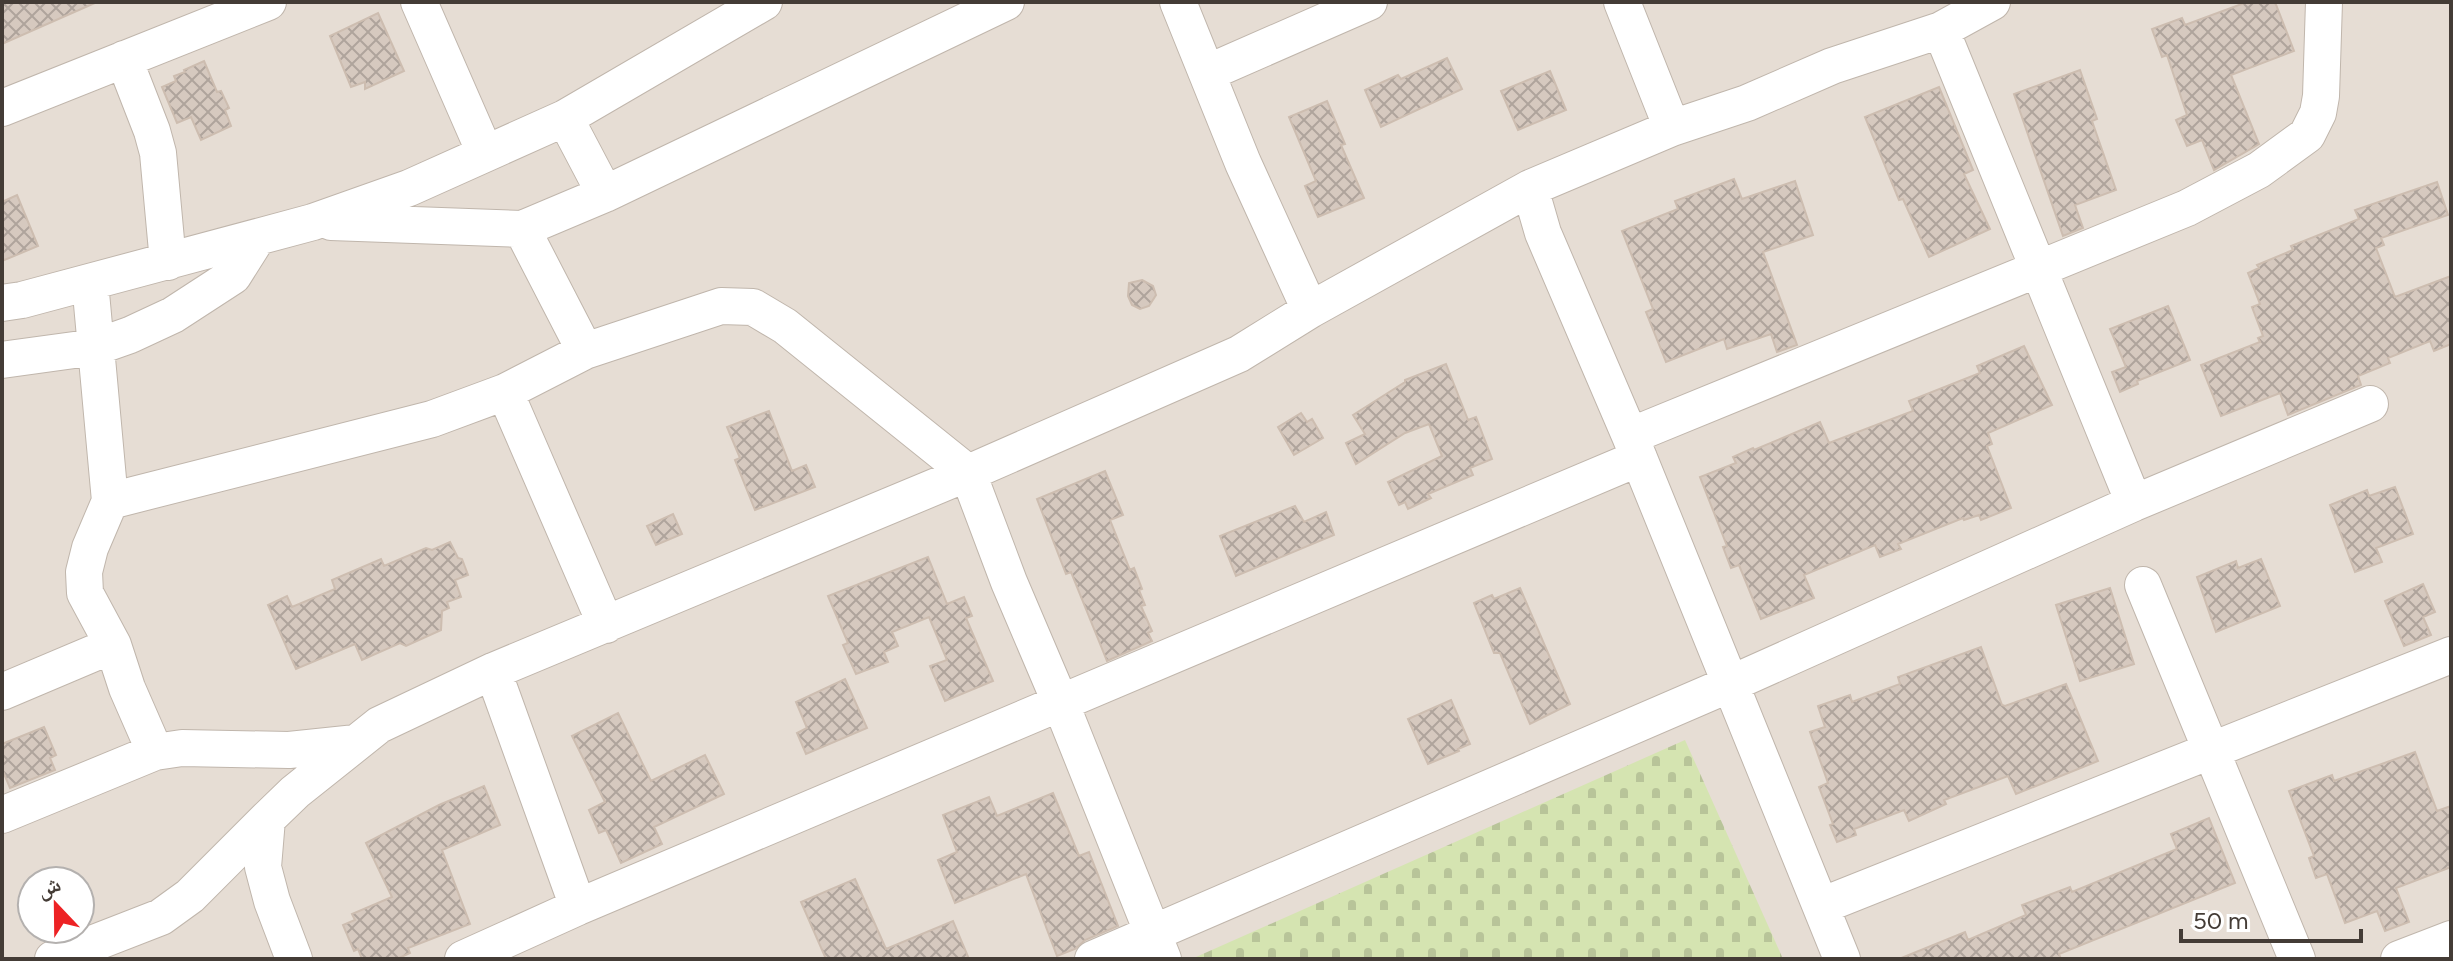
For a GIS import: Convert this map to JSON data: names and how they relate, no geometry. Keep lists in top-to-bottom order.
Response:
{
  "scale_bar": "50 m",
  "north": "top"
}
